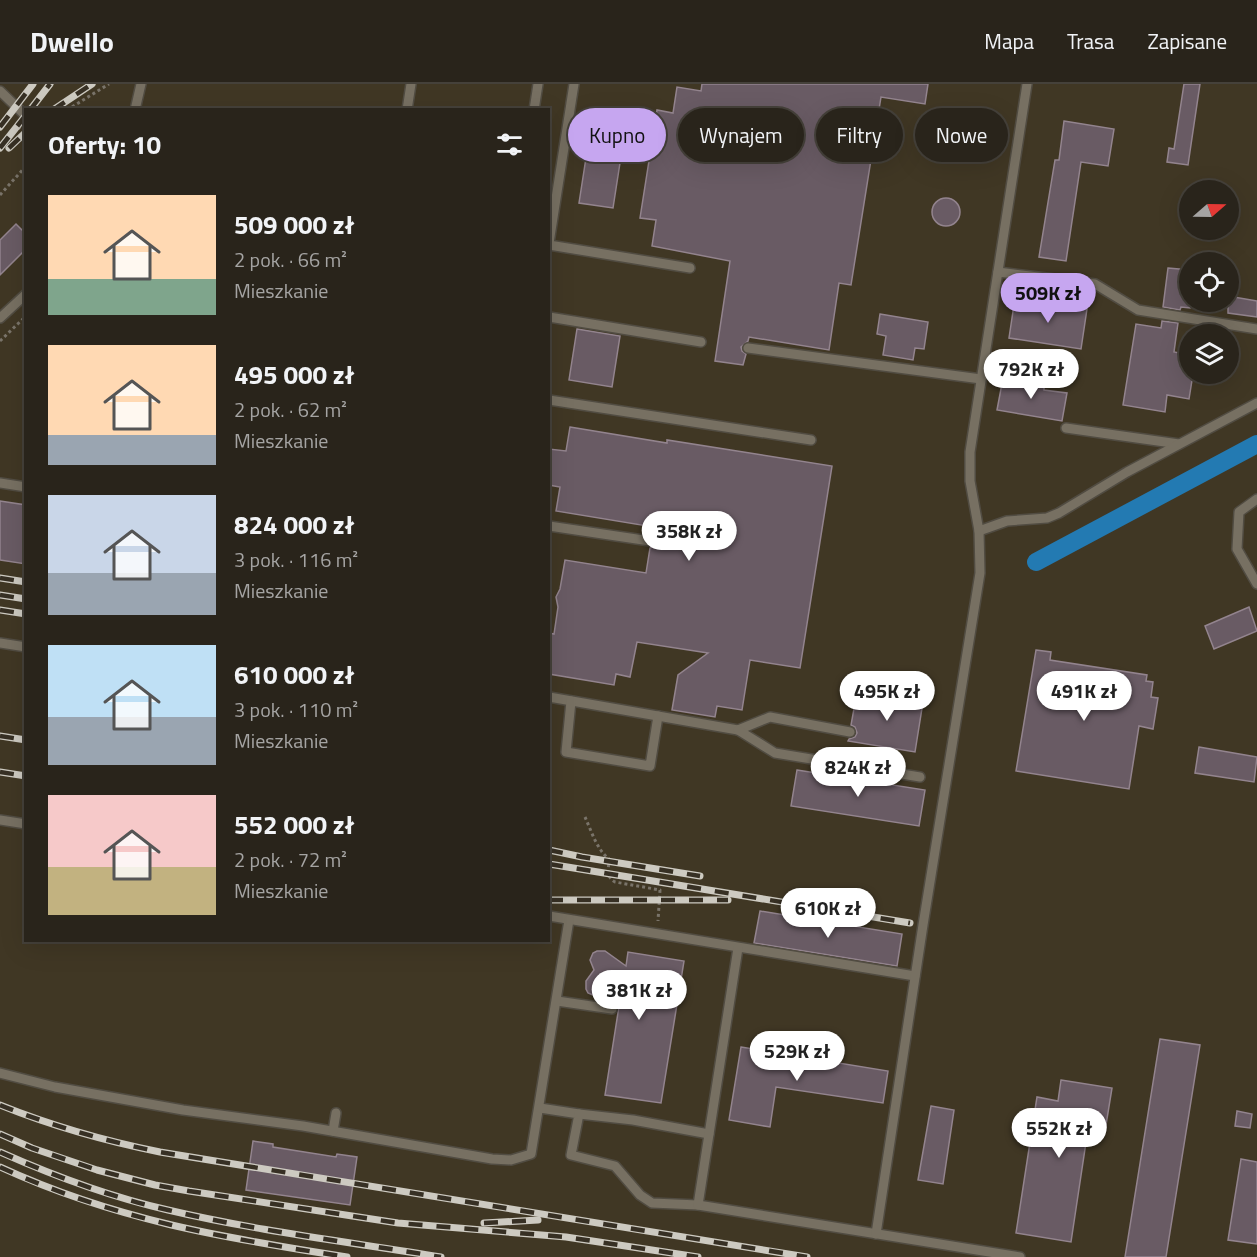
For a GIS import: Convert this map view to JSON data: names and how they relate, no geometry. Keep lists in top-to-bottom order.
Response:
{
  "north": "right",
  "page": {
    "header": "Dwello",
    "nav": ["Mapa", "Trasa", "Zapisane"],
    "chip": [
      "Kupno",
      "Wynajem",
      "Filtry",
      "Nowe"
    ],
    "heading": "Oferty: 10",
    "list": [
      {
        "name": "509 000 zł",
        "note": "2 pok. · 66 m² · Mieszkanie"
      },
      {
        "name": "495 000 zł",
        "note": "2 pok. · 62 m² · Mieszkanie"
      },
      {
        "name": "824 000 zł",
        "note": "3 pok. · 116 m² · Mieszkanie"
      },
      {
        "name": "610 000 zł",
        "note": "3 pok. · 110 m² · Mieszkanie"
      },
      {
        "name": "552 000 zł",
        "note": "2 pok. · 72 m² · Mieszkanie"
      }
    ],
    "price": [
      "509K zł",
      "792K zł",
      "358K zł",
      "495K zł",
      "491K zł",
      "824K zł",
      "610K zł",
      "381K zł",
      "529K zł",
      "552K zł"
    ]
  }
}
